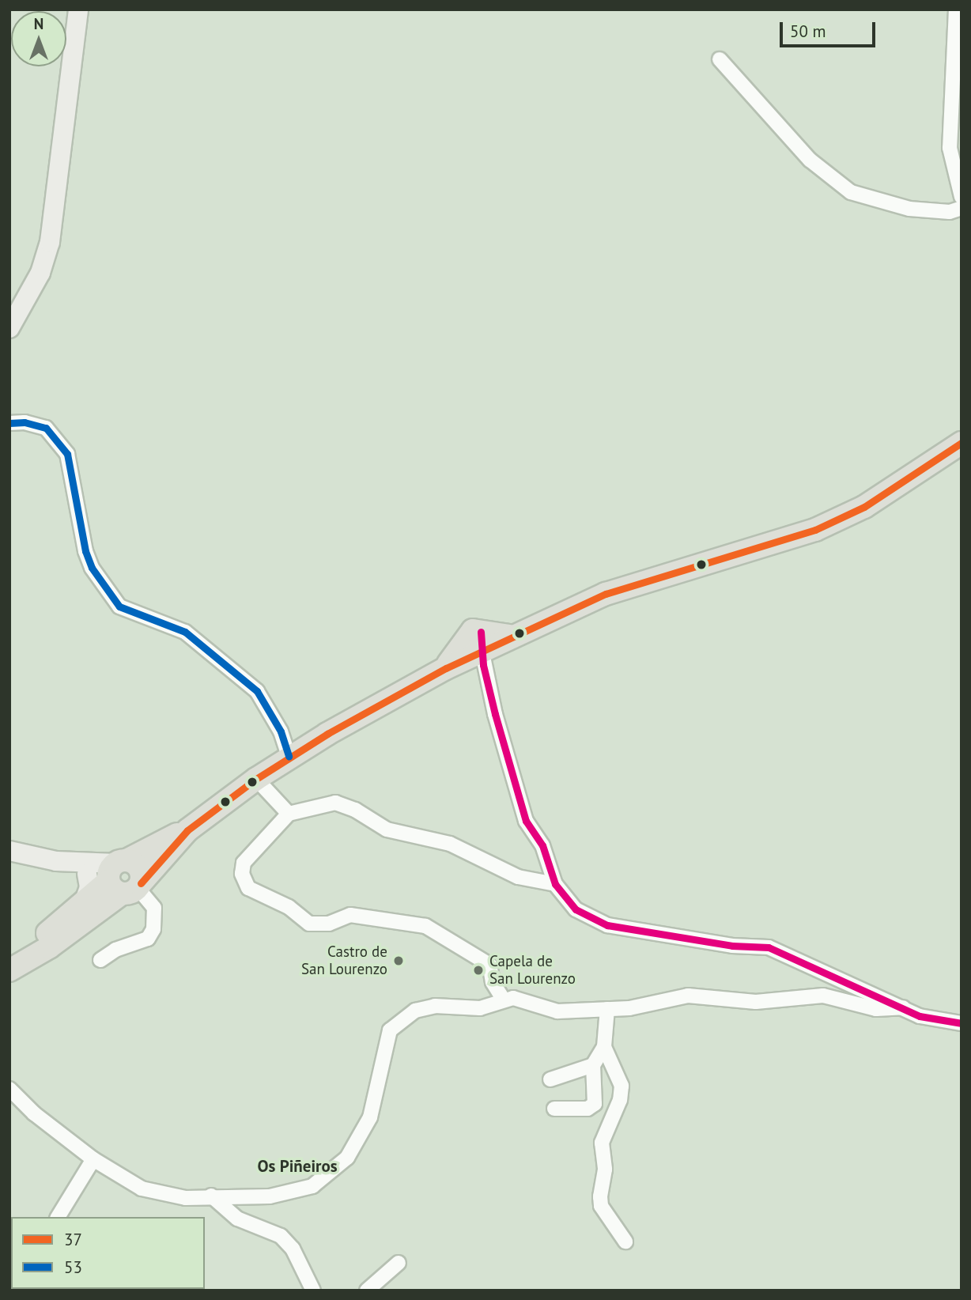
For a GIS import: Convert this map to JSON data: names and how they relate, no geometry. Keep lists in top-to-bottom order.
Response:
{
  "districts": ["Os Piñeiros"],
  "places": ["Castro de San Lourenzo", "Capela de San Lourenzo"],
  "lines": ["transit line 53", "transit line 37"],
  "legend": ["37", "53"],
  "scale_bar": "50 m",
  "north": "top"
}
